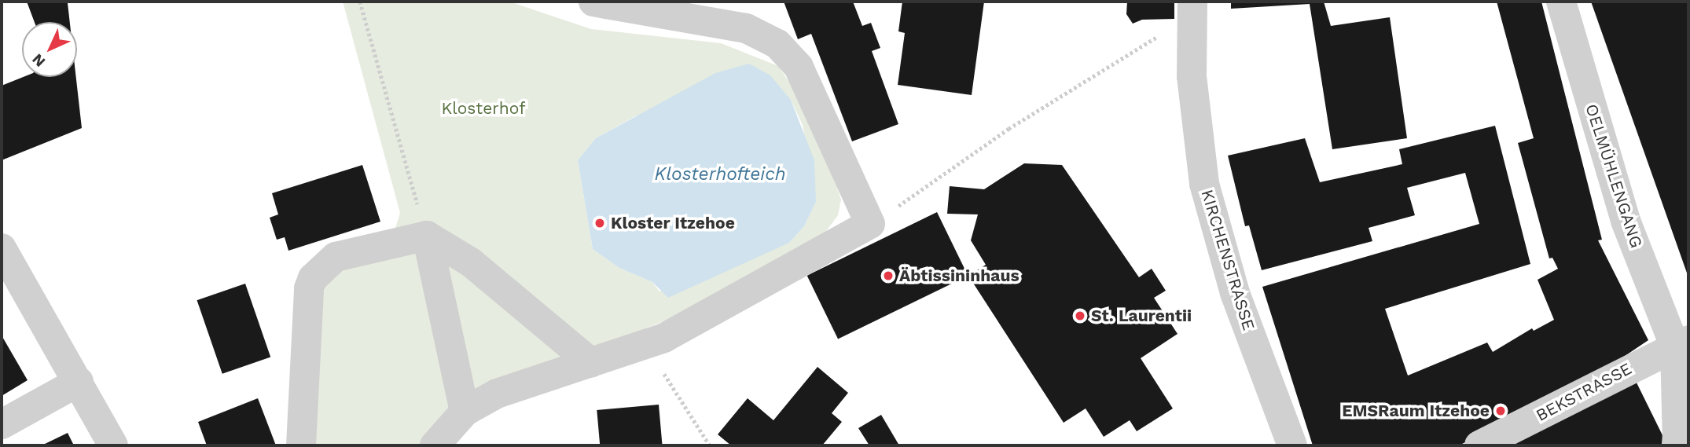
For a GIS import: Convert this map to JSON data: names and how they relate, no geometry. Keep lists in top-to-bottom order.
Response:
{
  "streets": {
    "street": ["OELMÜHLENGANG", "KIRCHENSTRASSE", "BEKSTRASSE"]
  },
  "crossings": [
    ["OELMÜHLENGANG", "BEKSTRASSE"]
  ],
  "water": ["Klosterhofteich"],
  "parks": ["Klosterhof"],
  "places": [
    "Kloster Itzehoe",
    "Äbtissininhaus",
    "St. Laurentii",
    "EMSRaum Itzehoe"
  ],
  "north": "bottom left"
}
